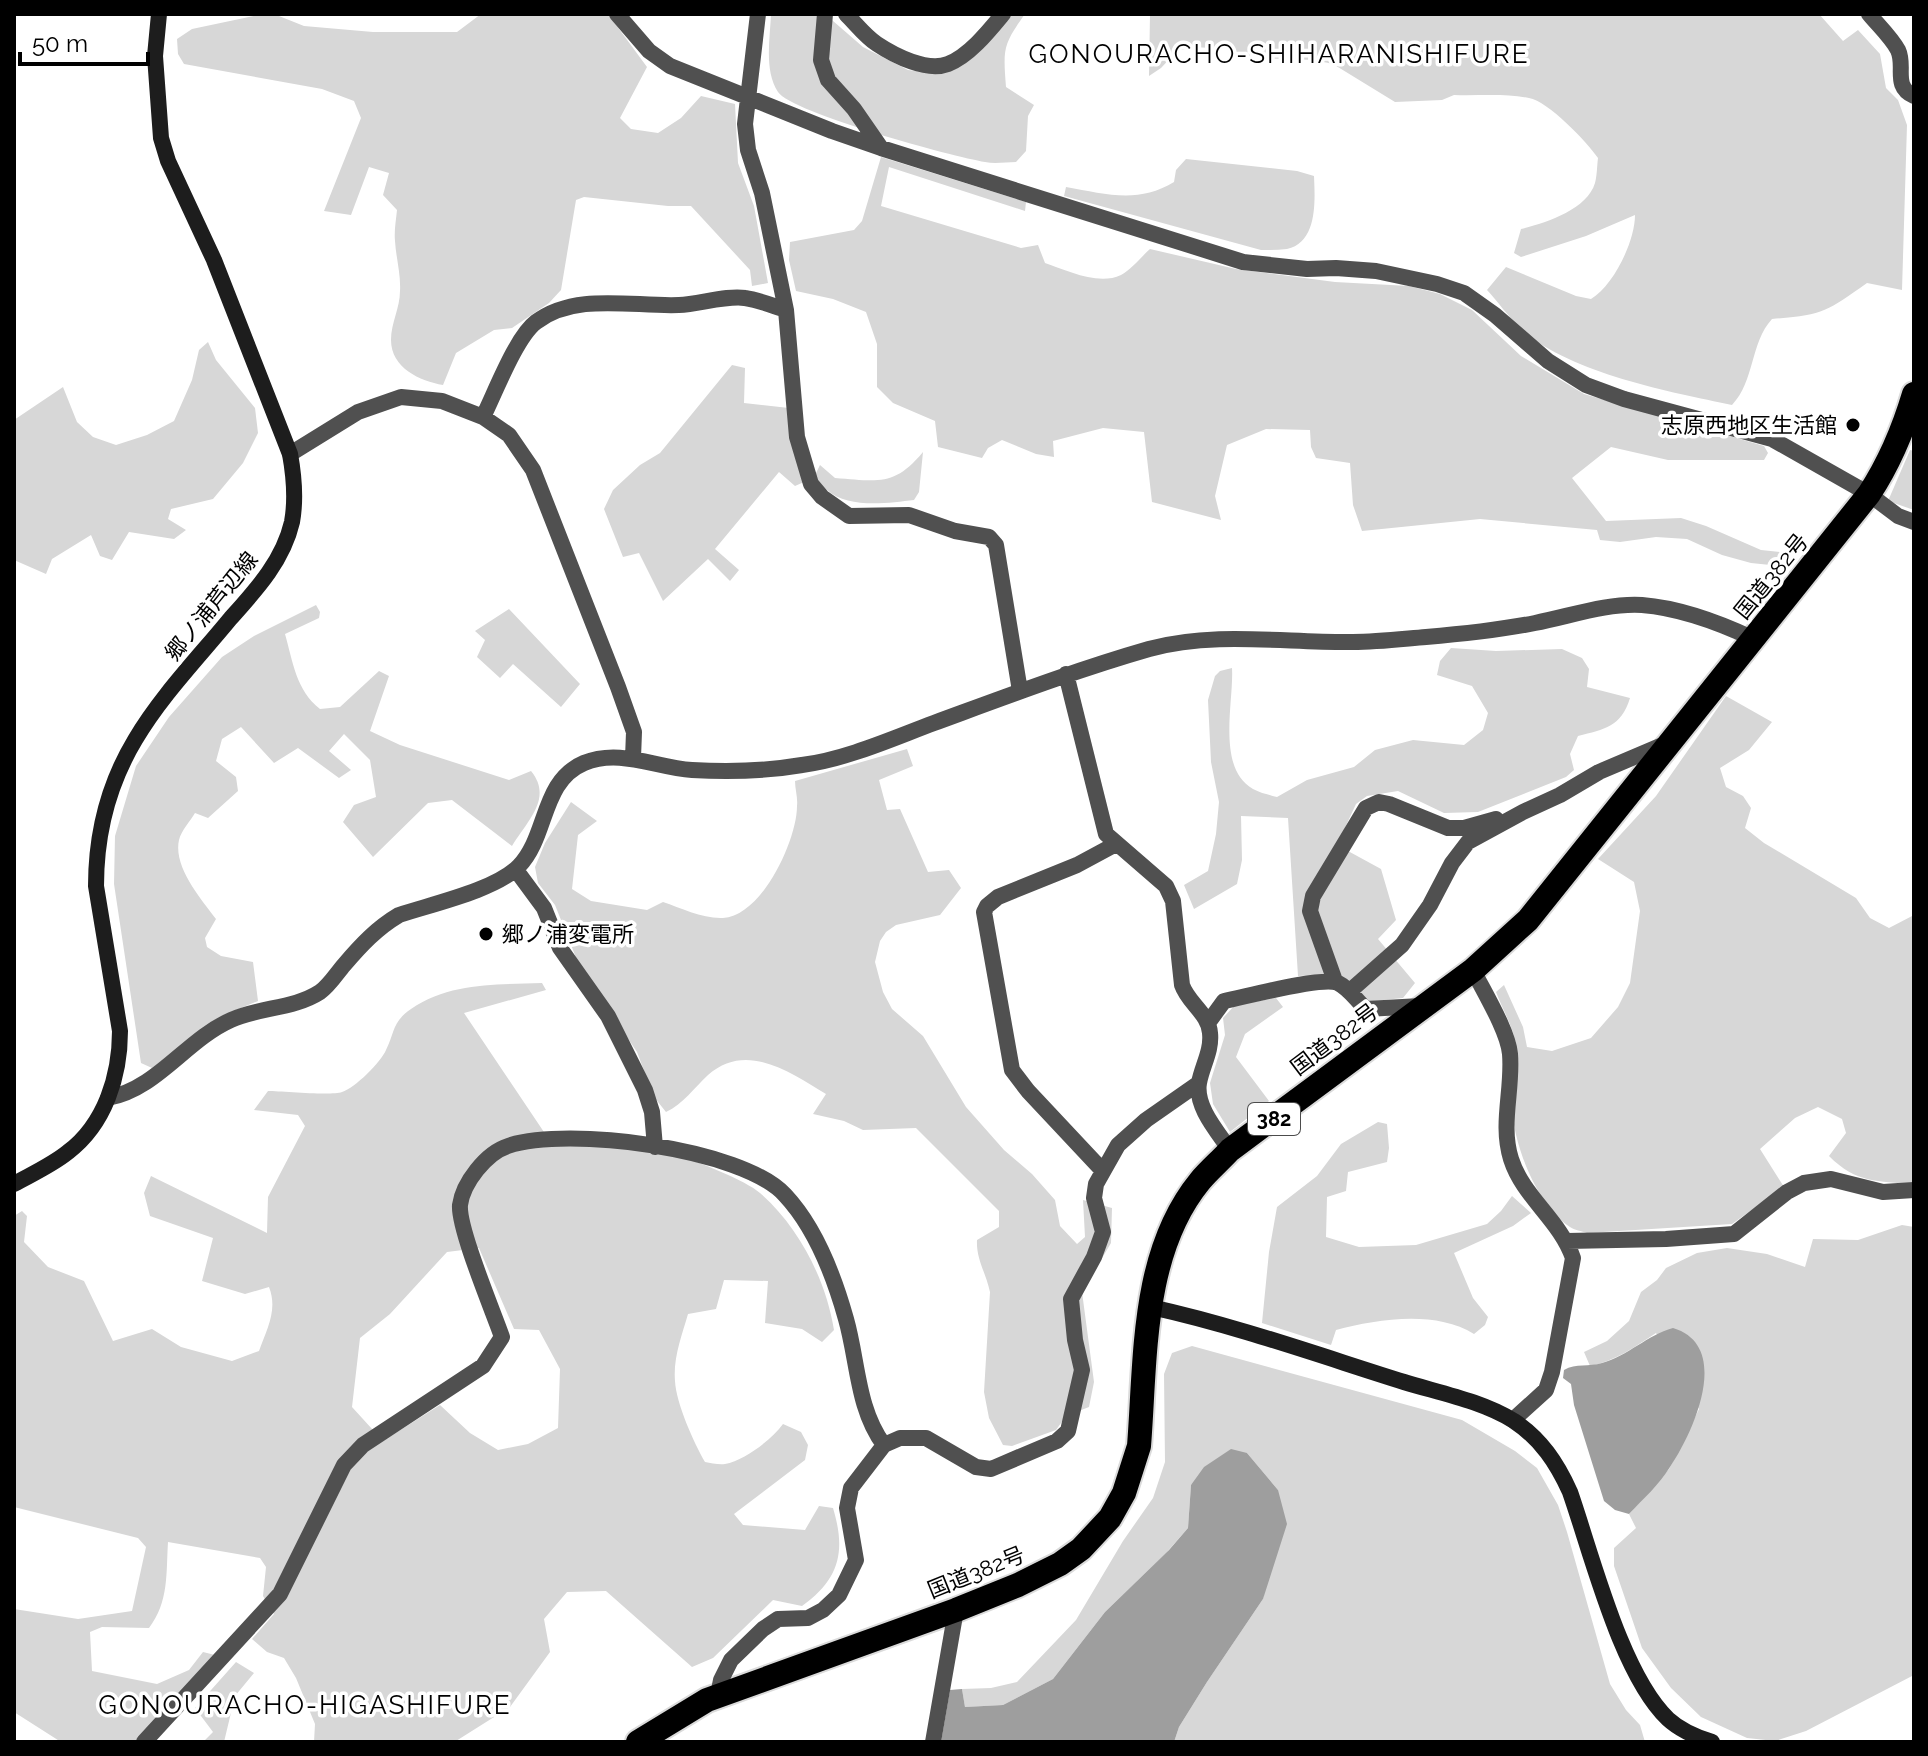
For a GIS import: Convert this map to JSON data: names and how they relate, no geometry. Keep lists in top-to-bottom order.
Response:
{
  "streets": {
    "highway": ["国道382号", "382"],
    "main road": ["郷ノ浦芦辺線"]
  },
  "districts": ["GONOURACHO-SHIHARANISHIFURE", "GONOURACHO-HIGASHIFURE"],
  "places": ["志原西地区生活館", "郷ノ浦変電所"],
  "scale_bar": "50 m"
}
